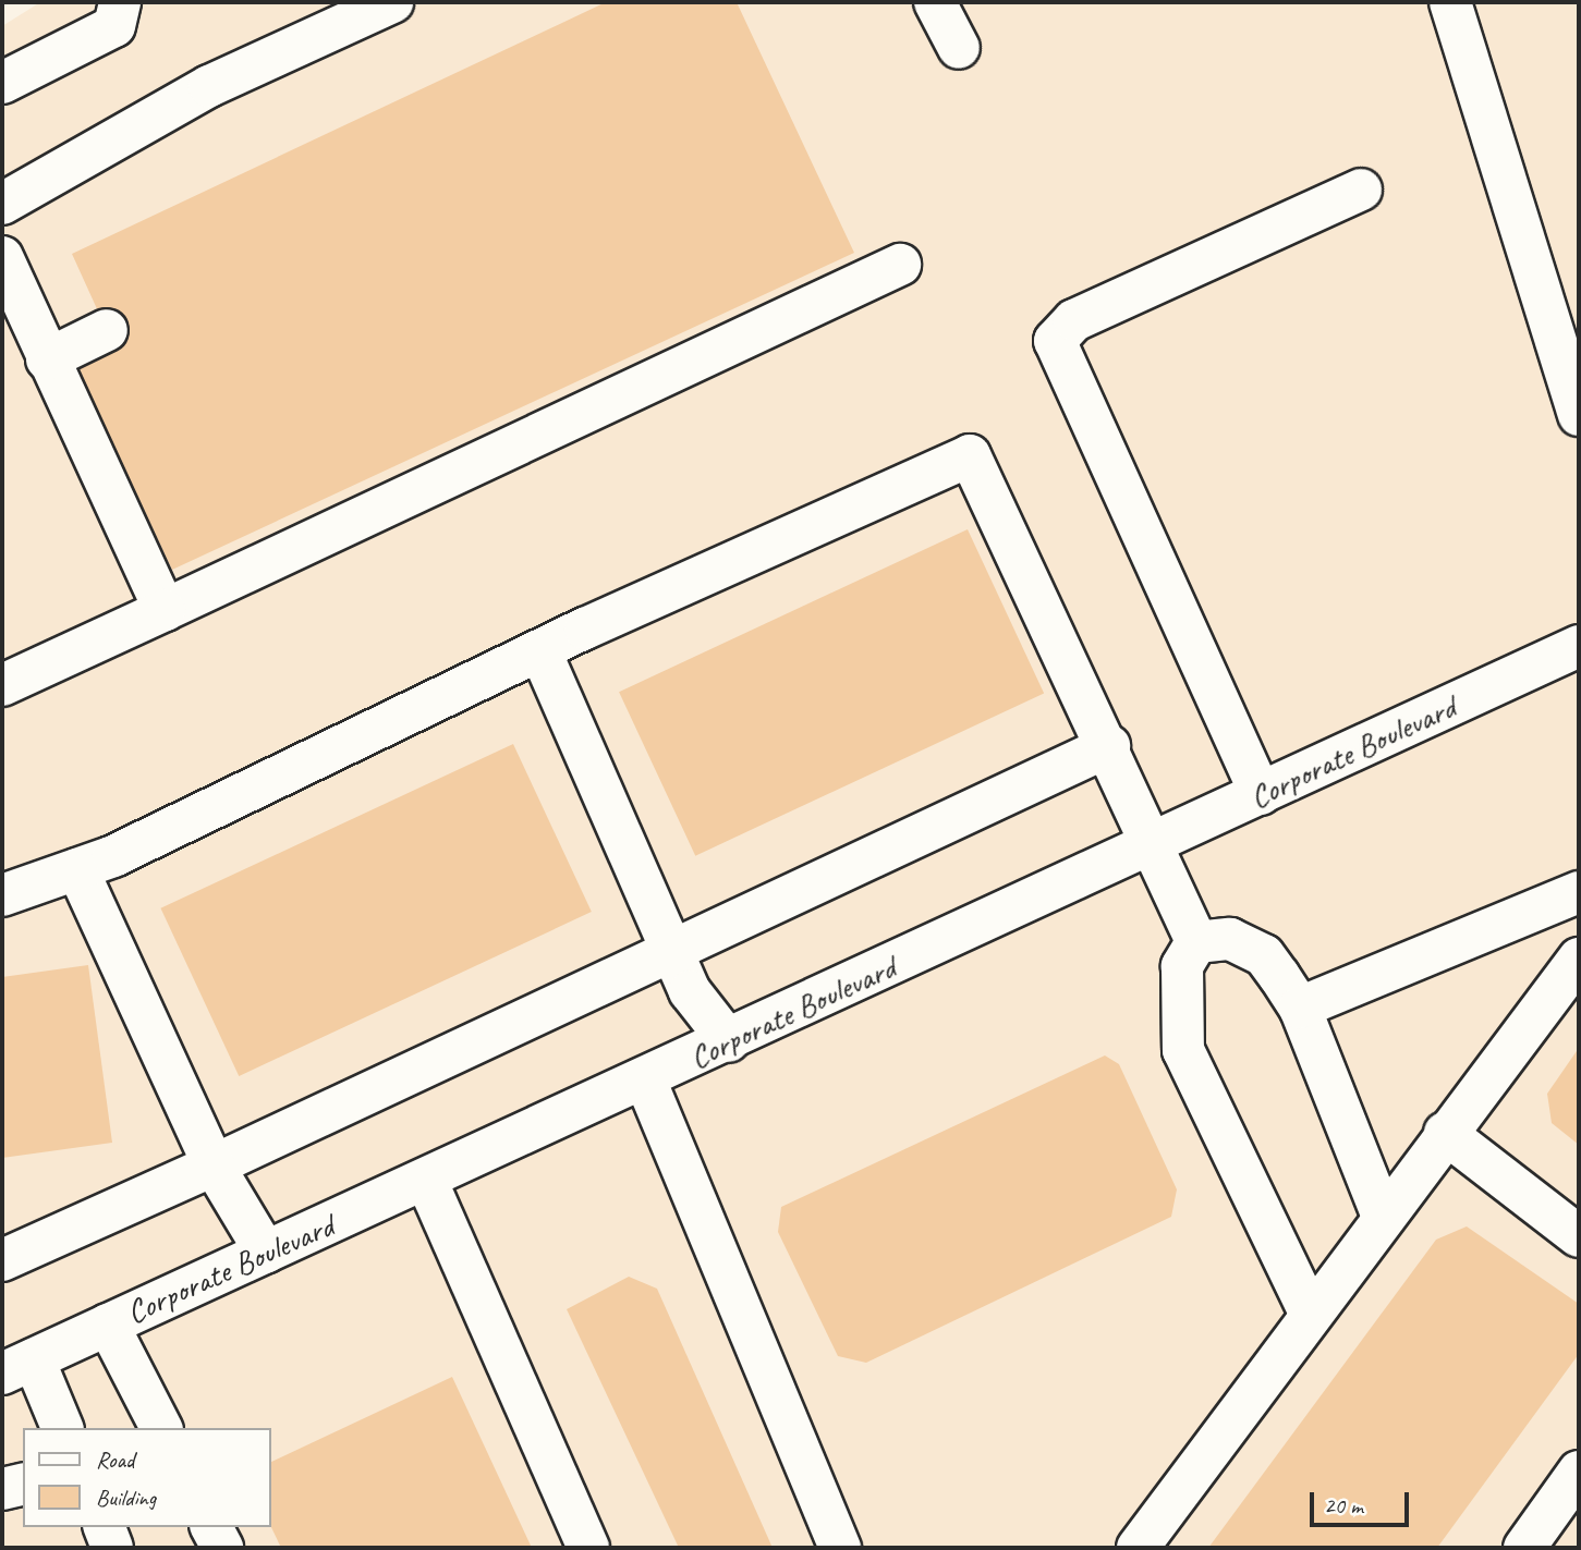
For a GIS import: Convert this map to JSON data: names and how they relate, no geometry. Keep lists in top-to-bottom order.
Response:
{
  "streets": {
    "street": ["Corporate Boulevard"]
  },
  "legend": ["Road", "Building"],
  "scale_bar": "20 m"
}
